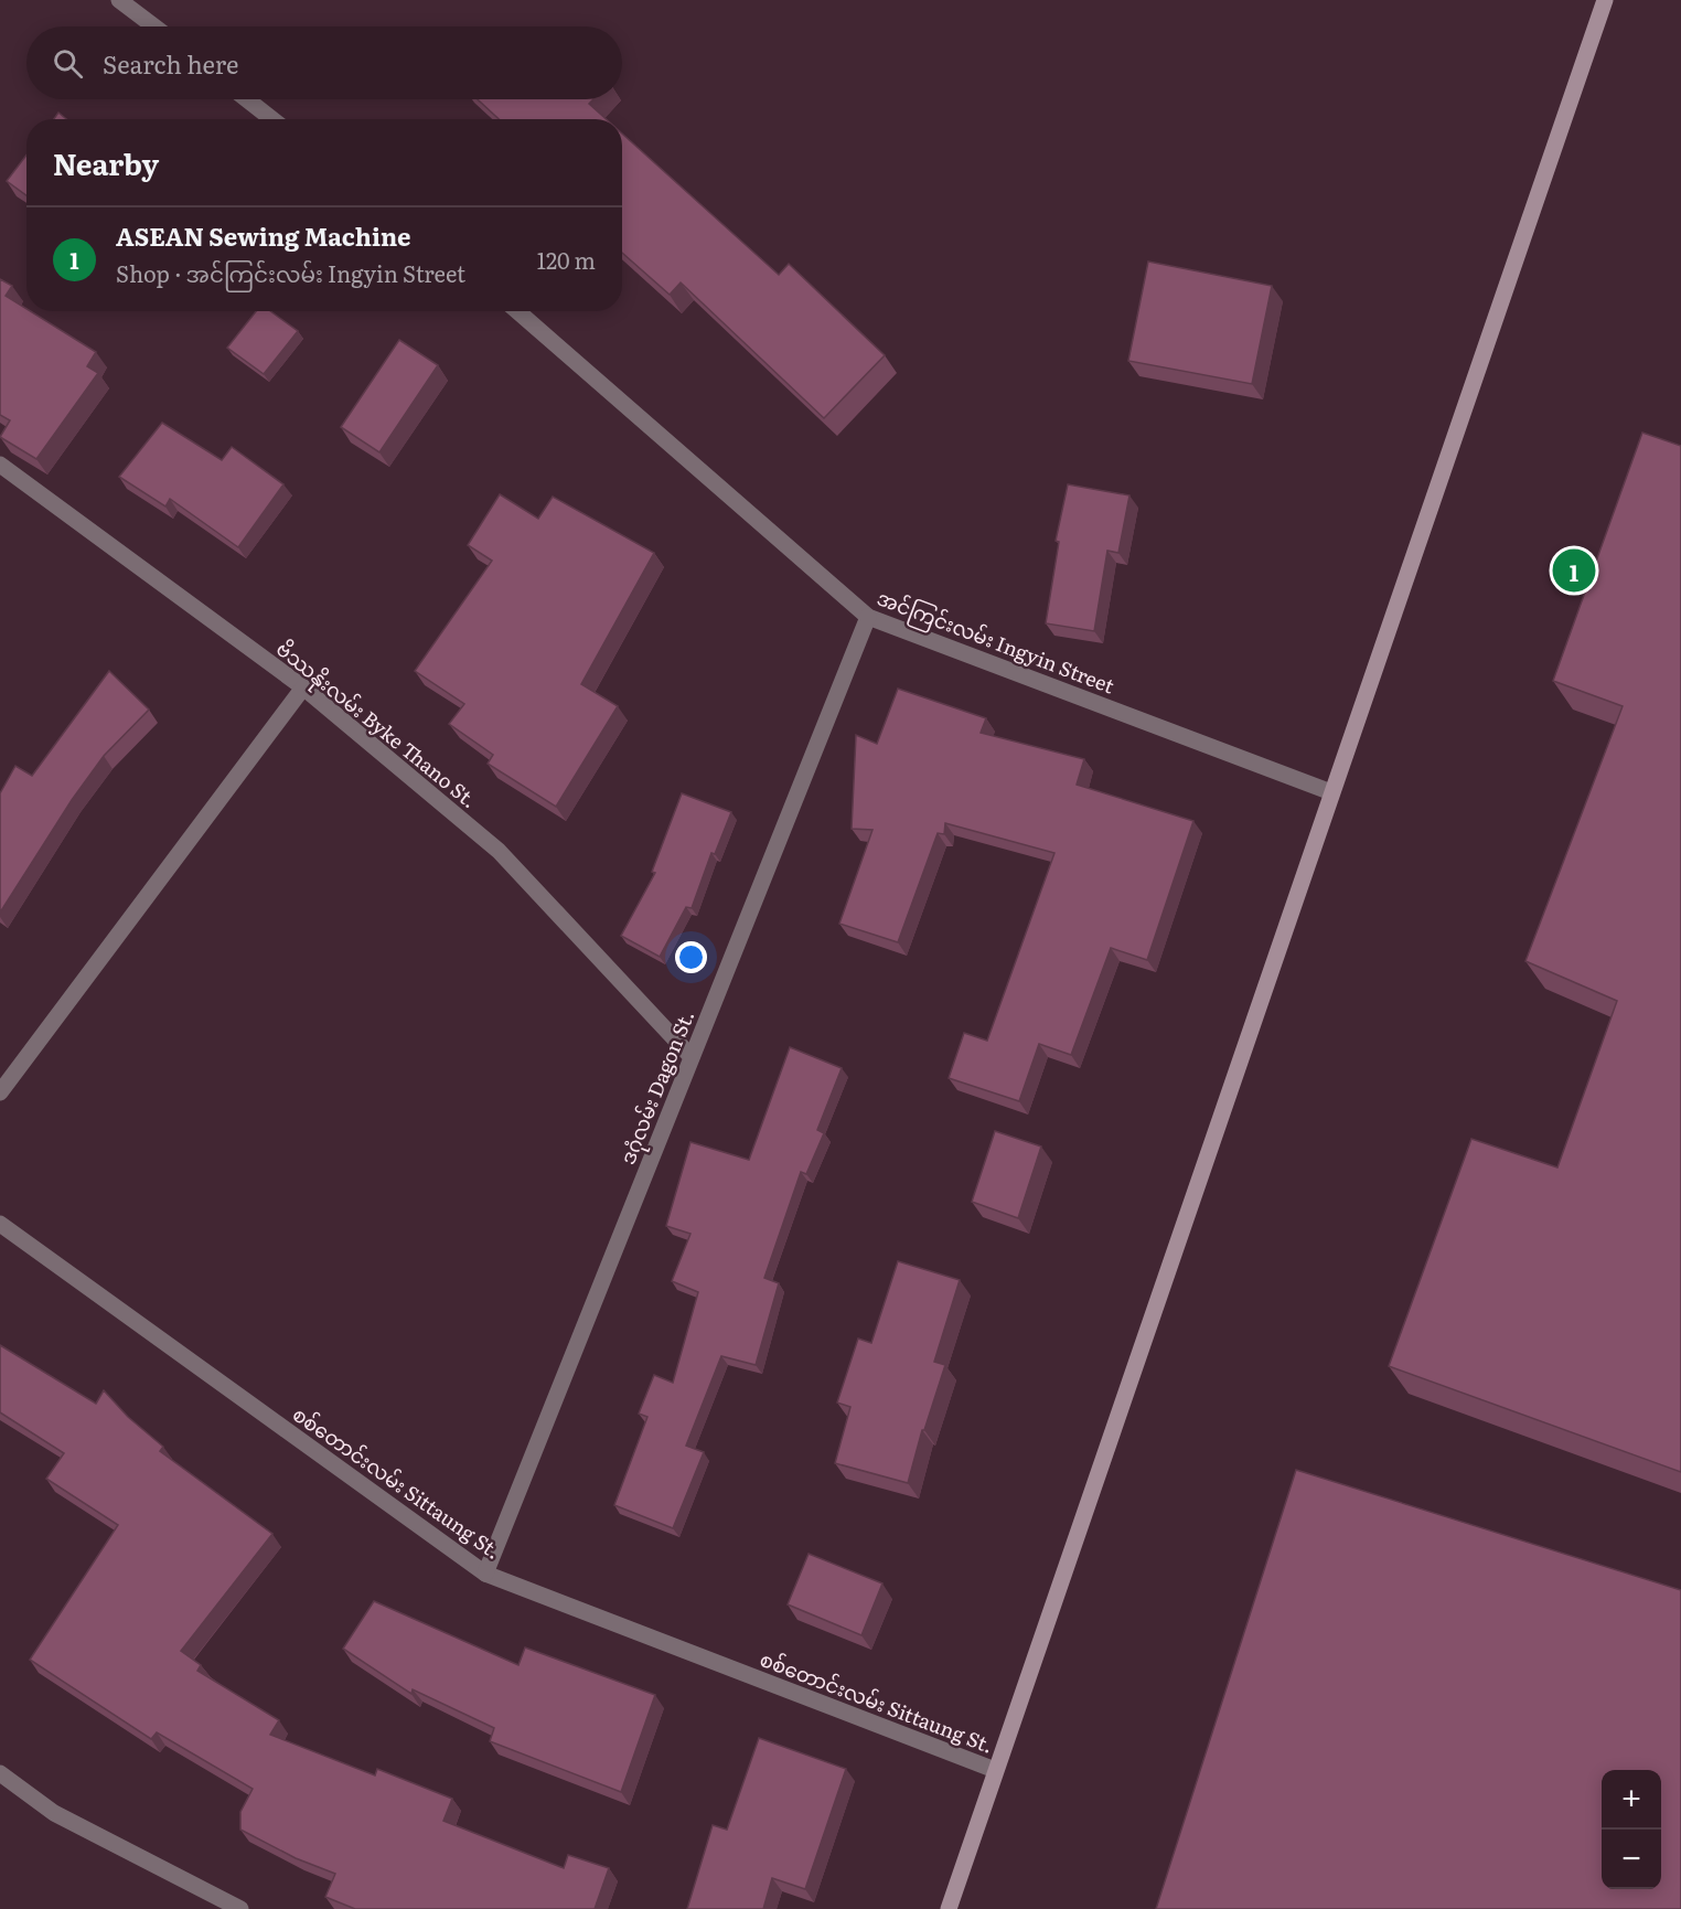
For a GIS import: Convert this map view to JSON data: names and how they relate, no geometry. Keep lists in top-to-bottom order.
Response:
{
  "streets": {
    "street": [
      "အင်ကြင်းလမ်း Ingyin Street",
      "ဗိဿနိုးလမ်း Byke Thano St.",
      "ဒဂုံလမ်း Dagon St.",
      "စစ်တောင်းလမ်း Sittaung St."
    ]
  },
  "crossings": [
    ["အင်ကြင်းလမ်း Ingyin Street", "ဒဂုံလမ်း Dagon St."],
    ["ဗိဿနိုးလမ်း Byke Thano St.", "ဒဂုံလမ်း Dagon St."],
    ["ဒဂုံလမ်း Dagon St.", "စစ်တောင်းလမ်း Sittaung St."]
  ],
  "page": {
    "search": "Search here",
    "heading": "Nearby",
    "list": [
      {
        "mark": "1",
        "name": "ASEAN Sewing Machine",
        "note": "Shop · အင်ကြင်းလမ်း Ingyin Street",
        "value": "120 m"
      }
    ],
    "pins": "1",
    "map_buttons": ["+", "−"]
  }
}
